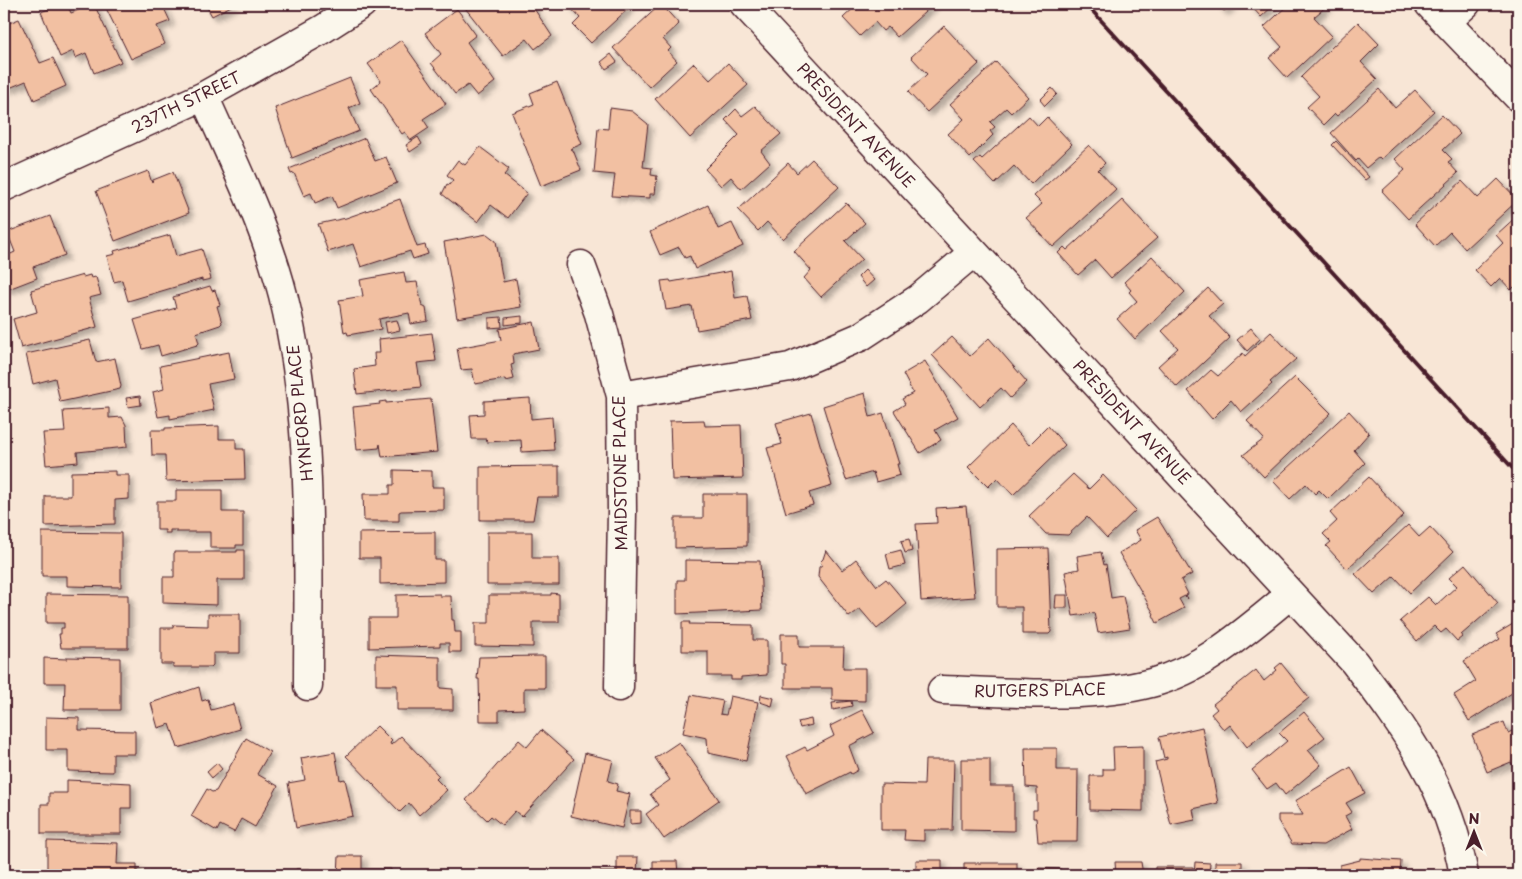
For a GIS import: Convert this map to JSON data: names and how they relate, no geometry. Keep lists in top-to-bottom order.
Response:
{
  "streets": {
    "street": [
      "237TH STREET",
      "PRESIDENT AVENUE",
      "HYNFORD PLACE",
      "MAIDSTONE PLACE",
      "RUTGERS PLACE"
    ]
  },
  "crossings": [
    ["237TH STREET", "HYNFORD PLACE"],
    ["PRESIDENT AVENUE", "RUTGERS PLACE"]
  ],
  "north": "top"
}
